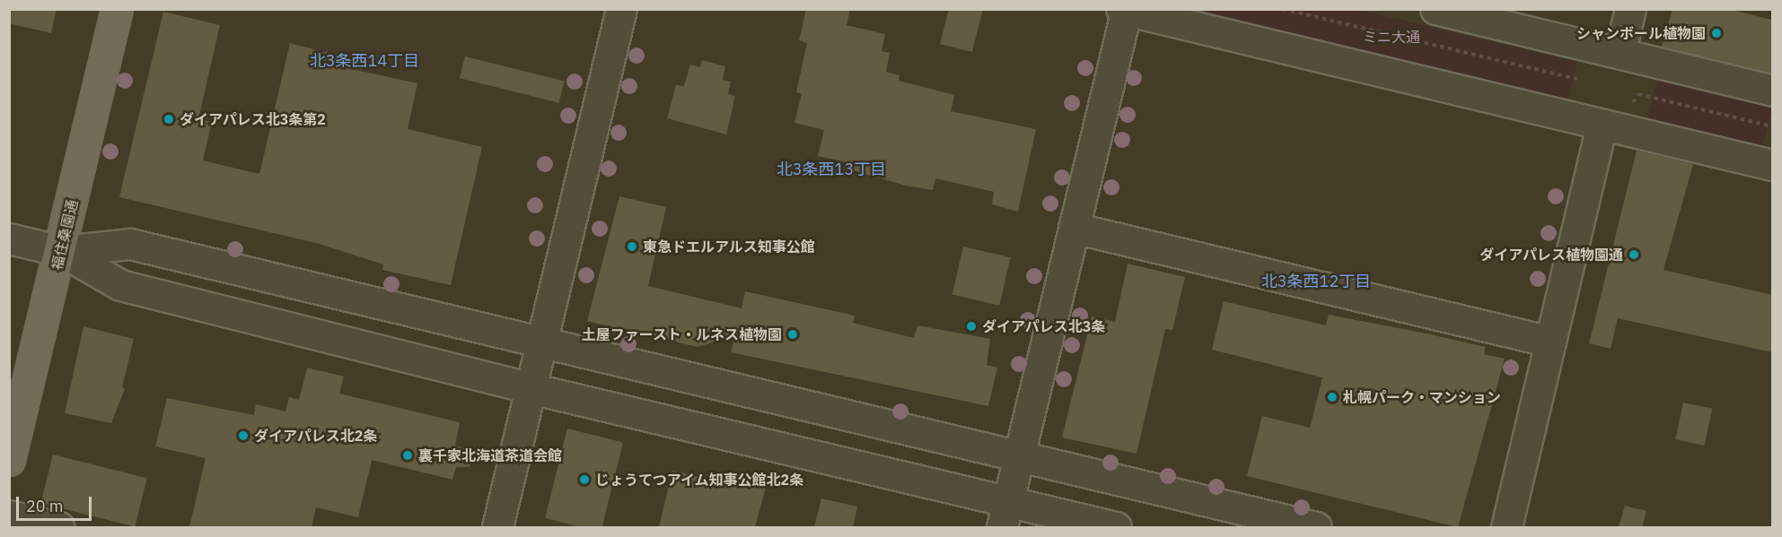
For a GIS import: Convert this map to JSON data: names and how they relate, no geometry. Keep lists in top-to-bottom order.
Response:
{
  "streets": {
    "main road": ["福住桑園通"]
  },
  "districts": ["北3条西14丁目", "北3条西13丁目", "北3条西12丁目"],
  "parks": ["ミニ大通"],
  "places": [
    "シャンボール植物園",
    "ダイアパレス北3条第2",
    "東急ドエルアルス知事公館",
    "ダイアパレス植物園通",
    "ダイアパレス北3条",
    "土屋ファースト・ルネス植物園",
    "札幌パーク・マンション",
    "ダイアパレス北2条",
    "裏千家北海道茶道会館",
    "じょうてつアイム知事公館北2条"
  ],
  "scale_bar": "20 m"
}
